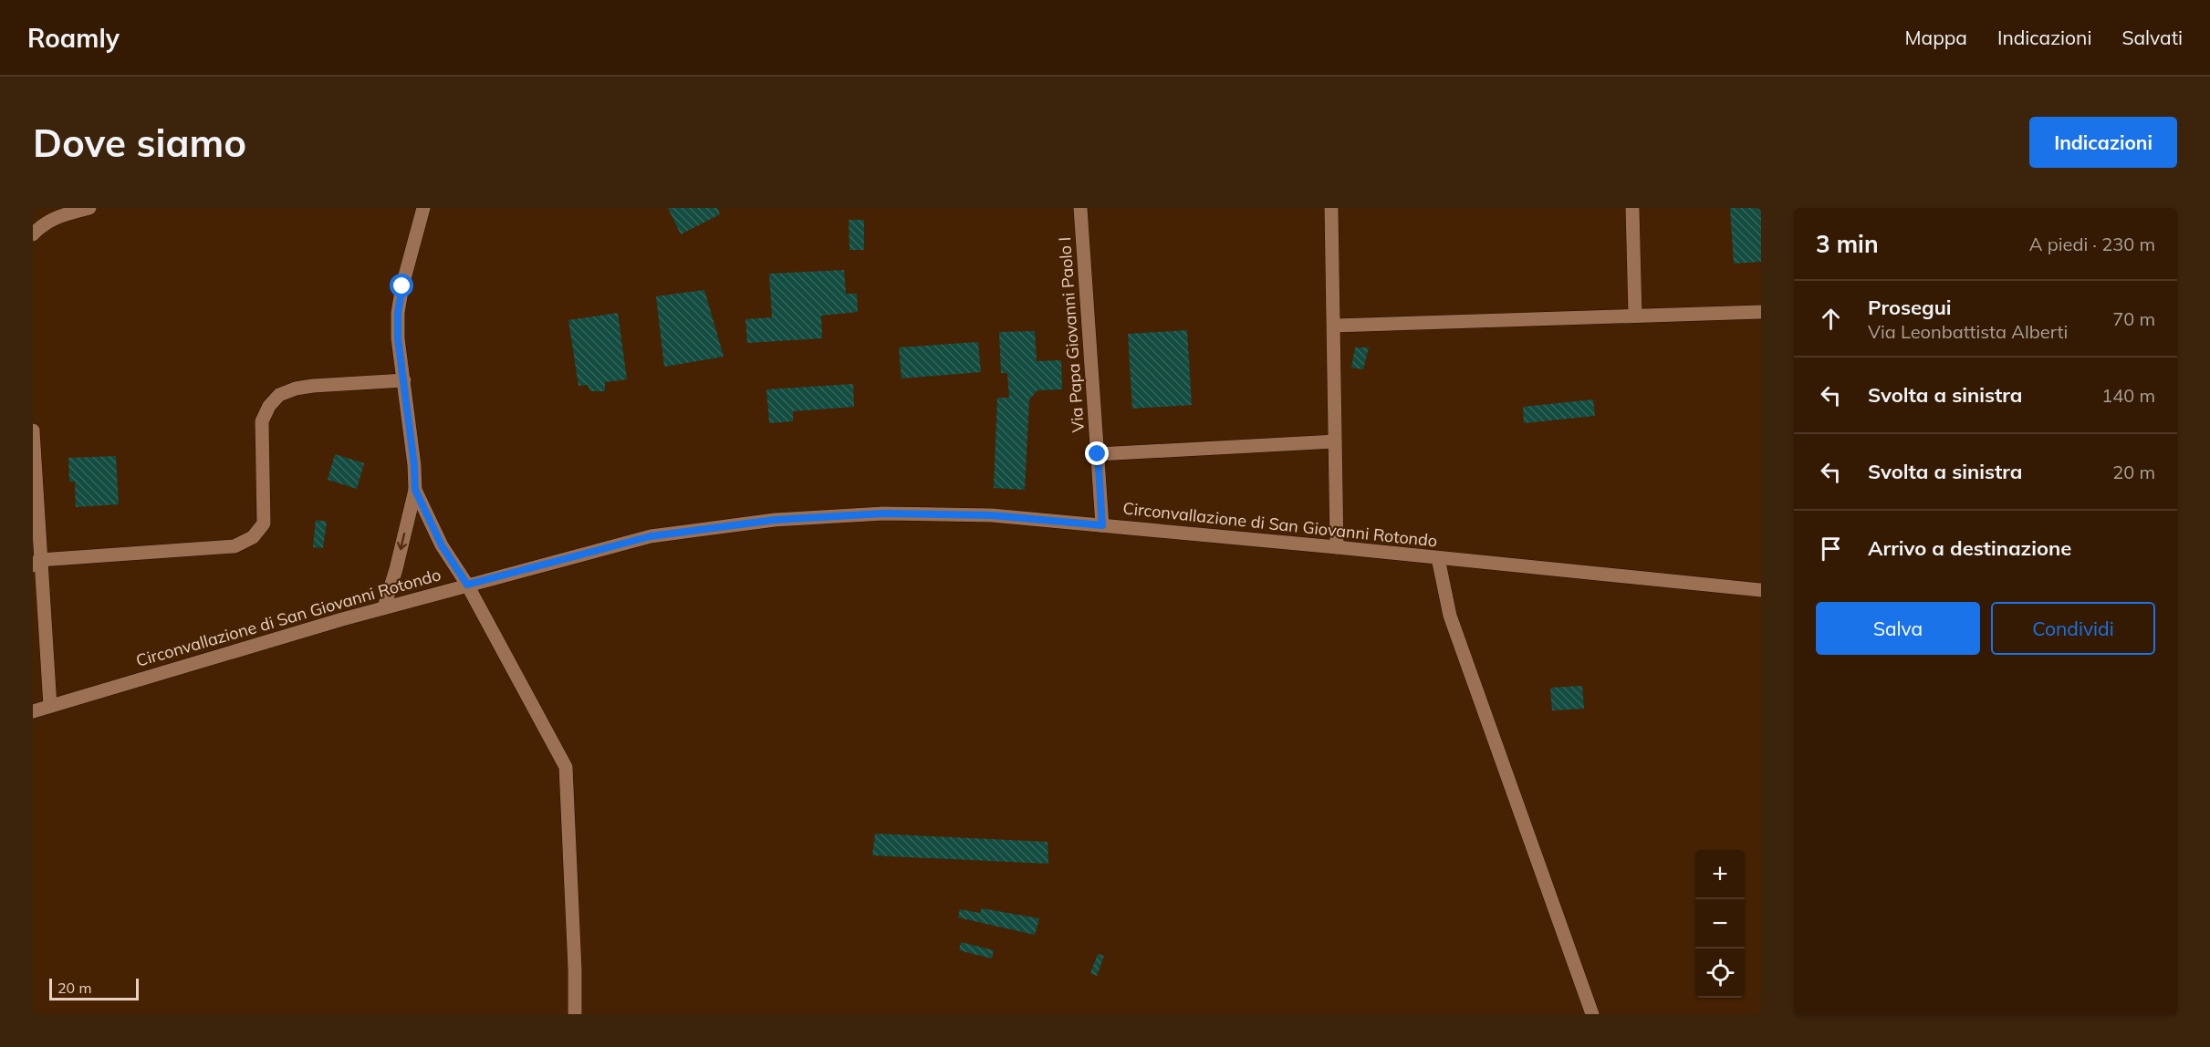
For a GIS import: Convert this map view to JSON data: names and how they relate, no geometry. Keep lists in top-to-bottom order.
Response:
{
  "streets": {
    "street": ["Via Papa Giovanni Paolo I", "Circonvallazione di San Giovanni Rotondo"]
  },
  "crossings": [
    ["Via Papa Giovanni Paolo I", "Circonvallazione di San Giovanni Rotondo"]
  ],
  "scale_bar": "20 m",
  "page": {
    "header": "Roamly",
    "nav": ["Mappa", "Indicazioni", "Salvati"],
    "buttons": [
      "Indicazioni",
      ["Salva", "Condividi"]
    ],
    "title": "Dove siamo",
    "heading": ["3 min", "A piedi · 230 m"],
    "list": [
      ["Prosegui", "Via Leonbattista Alberti", "70 m"],
      ["Svolta a sinistra", "140 m"],
      ["Svolta a sinistra", "20 m"],
      "Arrivo a destinazione"
    ],
    "map_buttons": ["+", "−"],
    "scale": "20 m"
  }
}
